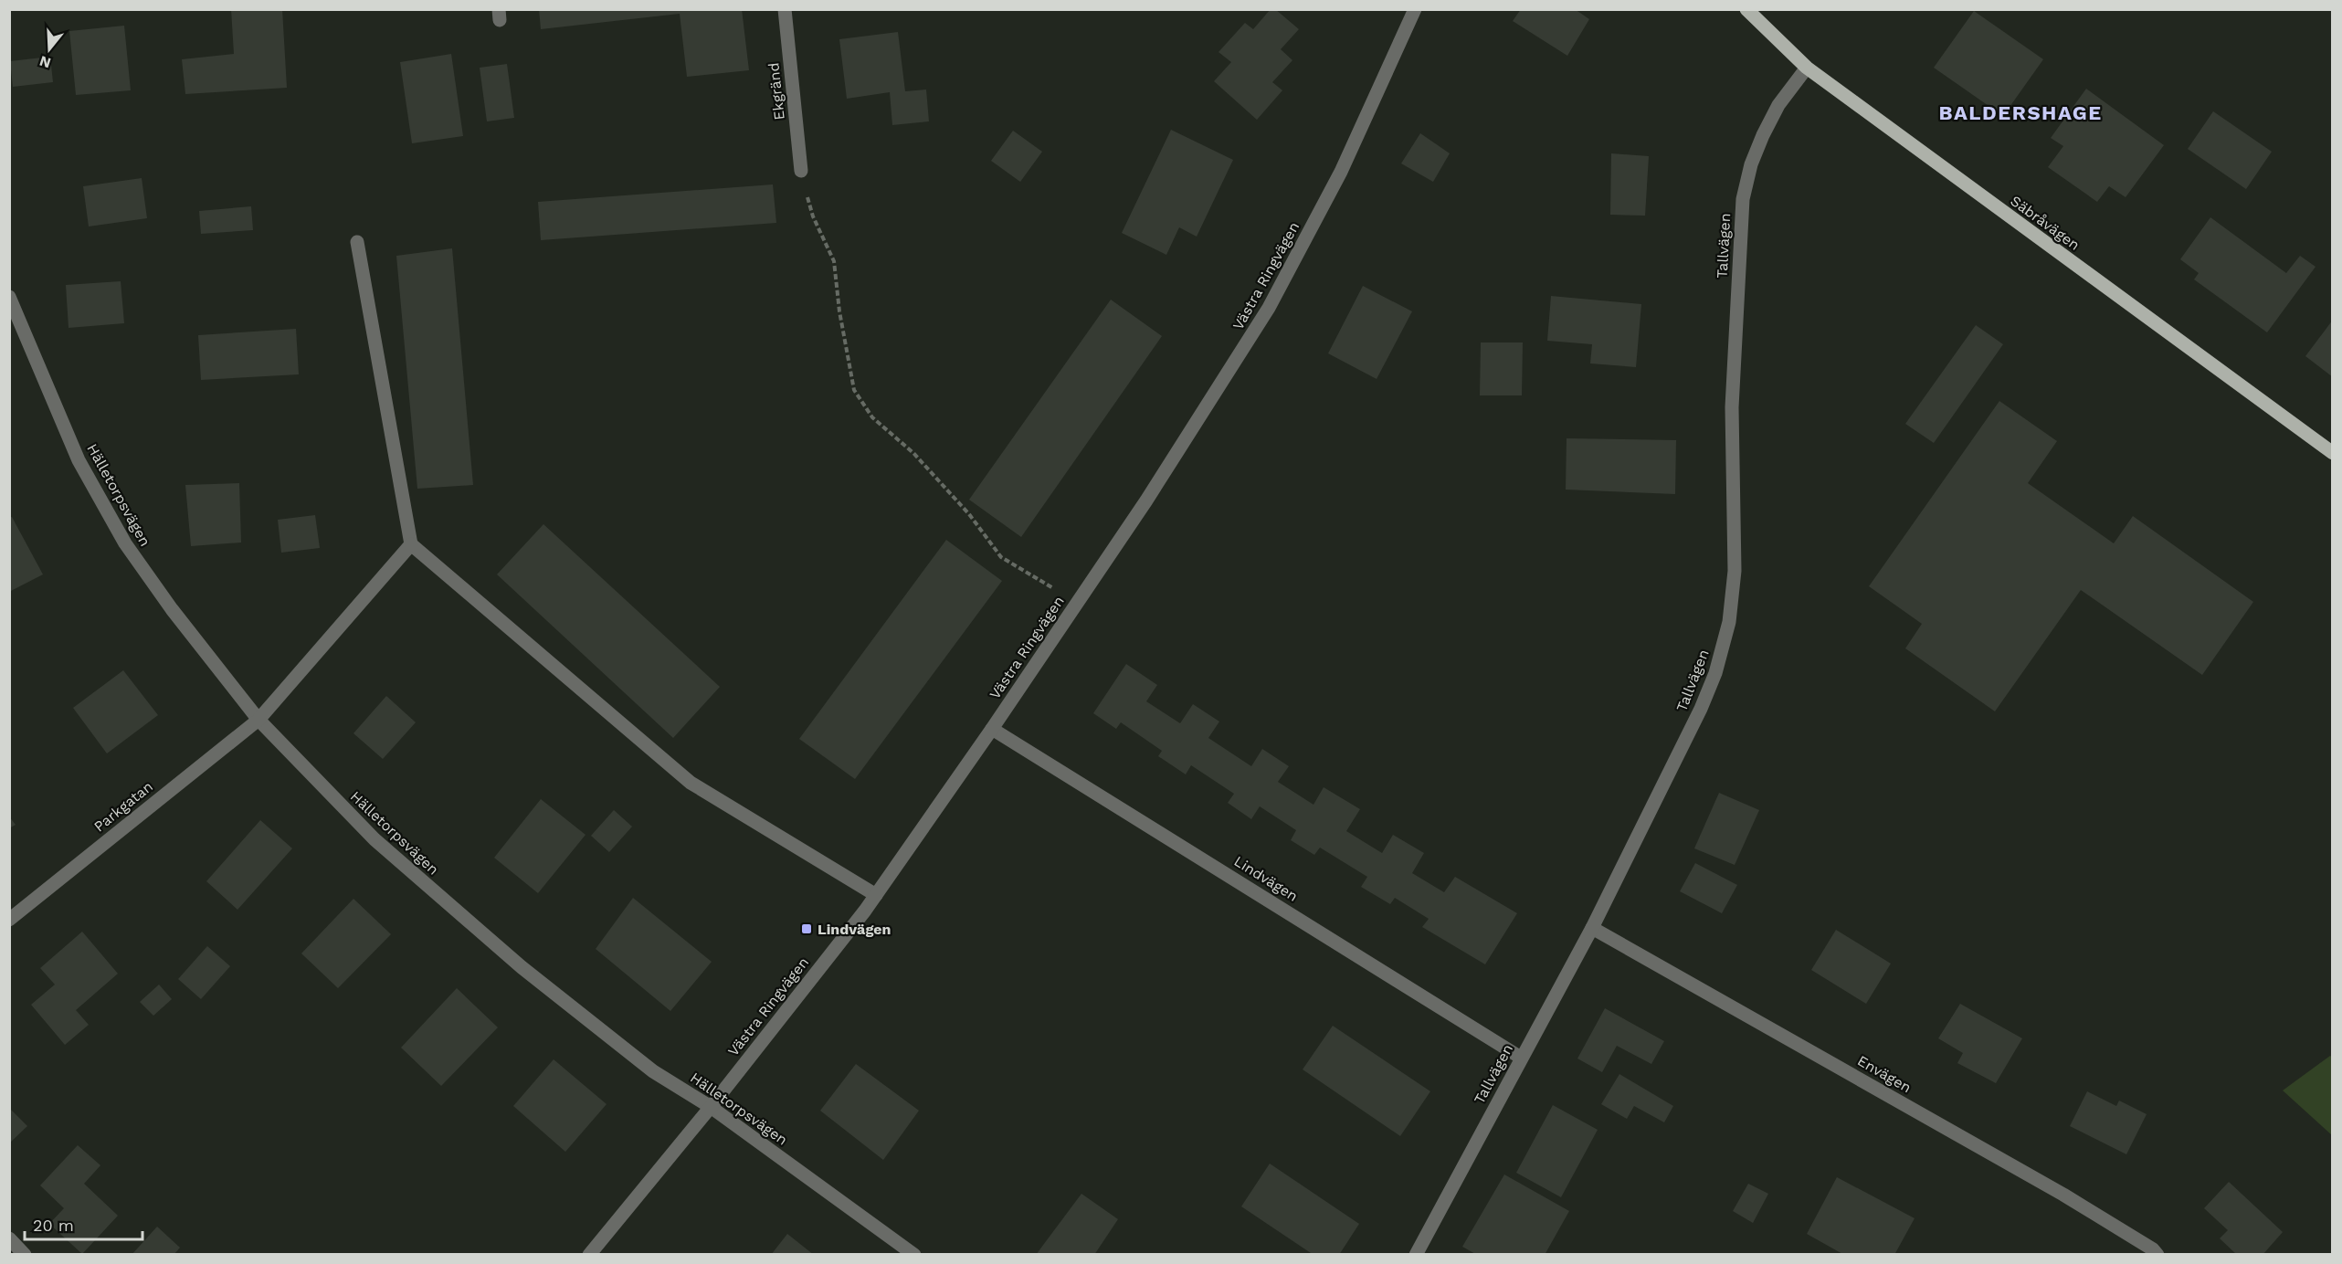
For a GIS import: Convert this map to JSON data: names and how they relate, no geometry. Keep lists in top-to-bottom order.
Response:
{
  "streets": {
    "main road": ["Säbråvägen"],
    "street": [
      "Ekgränd",
      "Tallvägen",
      "Västra Ringvägen",
      "Hälletorpsvägen",
      "Parkgatan",
      "Lindvägen",
      "Envägen"
    ]
  },
  "crossings": [
    ["Säbråvägen", "Tallvägen"],
    ["Tallvägen", "Lindvägen"],
    ["Tallvägen", "Envägen"],
    ["Västra Ringvägen", "Hälletorpsvägen"],
    ["Västra Ringvägen", "Lindvägen"],
    ["Hälletorpsvägen", "Parkgatan"]
  ],
  "districts": ["BALDERSHAGE"],
  "places": {
    "transit": ["Lindvägen"]
  },
  "scale_bar": "20 m",
  "north": "bottom"
}
